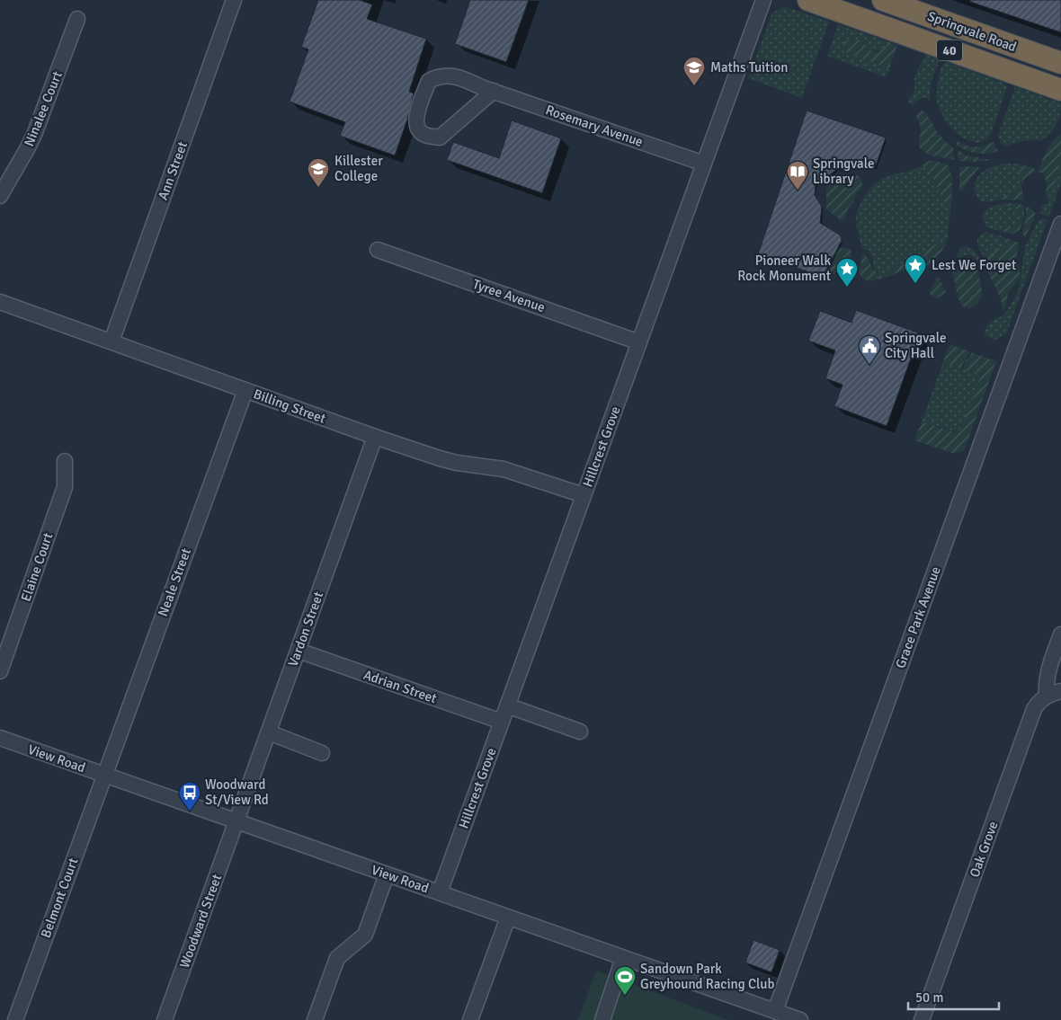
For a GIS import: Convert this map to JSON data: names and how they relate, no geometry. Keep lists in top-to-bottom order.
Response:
{
  "streets": {
    "highway": ["Springvale Road", "40"],
    "street": [
      "Ninalee Court",
      "Rosemary Avenue",
      "Ann Street",
      "Tyree Avenue",
      "Billing Street",
      "Hillcrest Grove",
      "Elaine Court",
      "Neale Street",
      "Grace Park Avenue",
      "Vardon Street",
      "Adrian Street",
      "View Road",
      "Oak Grove",
      "Belmont Court",
      "Woodward Street"
    ]
  },
  "crossings": [
    ["Rosemary Avenue", "Hillcrest Grove"],
    ["Ann Street", "Billing Street"],
    ["Tyree Avenue", "Hillcrest Grove"],
    ["Billing Street", "Hillcrest Grove"],
    ["Billing Street", "Neale Street"],
    ["Billing Street", "Vardon Street"],
    ["Hillcrest Grove", "Adrian Street"],
    ["Hillcrest Grove", "View Road"],
    ["Neale Street", "View Road"],
    ["Neale Street", "Belmont Court"],
    ["Grace Park Avenue", "View Road"],
    ["Vardon Street", "Adrian Street"],
    ["Vardon Street", "View Road"],
    ["Vardon Street", "Woodward Street"],
    ["View Road", "Belmont Court"],
    ["View Road", "Woodward Street"]
  ],
  "places": {
    "school or university": ["Maths Tuition", "Killester College"],
    "library": ["Springvale Library"],
    "place": ["Lest We Forget", "Pioneer Walk Rock Monument"],
    "public building": ["Springvale City Hall"],
    "bus stop": ["Woodward St/View Rd"],
    "sports": ["Sandown Park Greyhound Racing Club"]
  },
  "scale_bar": "50 m"
}
